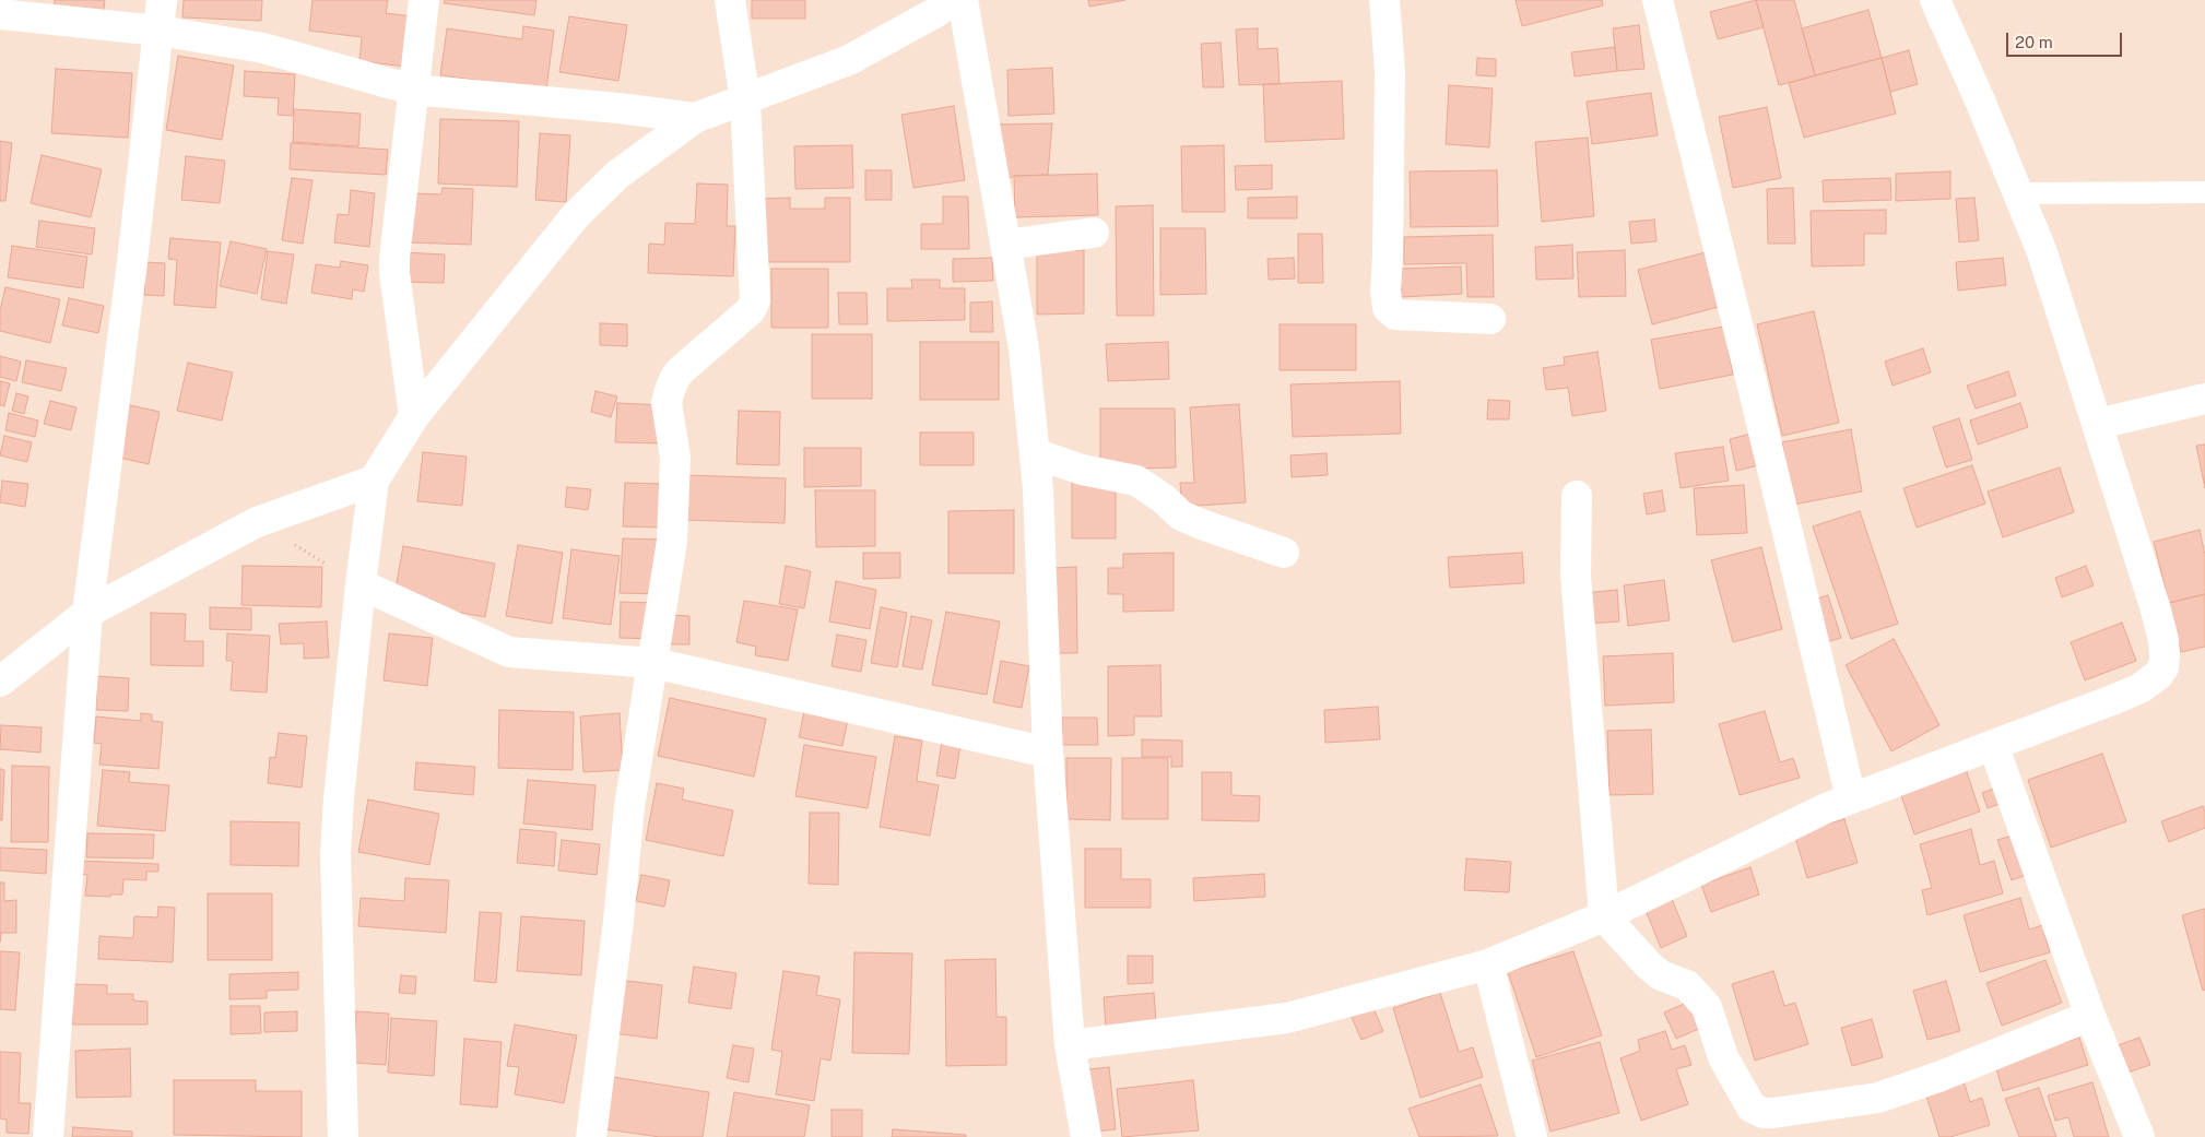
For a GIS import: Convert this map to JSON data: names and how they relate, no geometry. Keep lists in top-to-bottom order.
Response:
{
  "scale_bar": "20 m"
}
